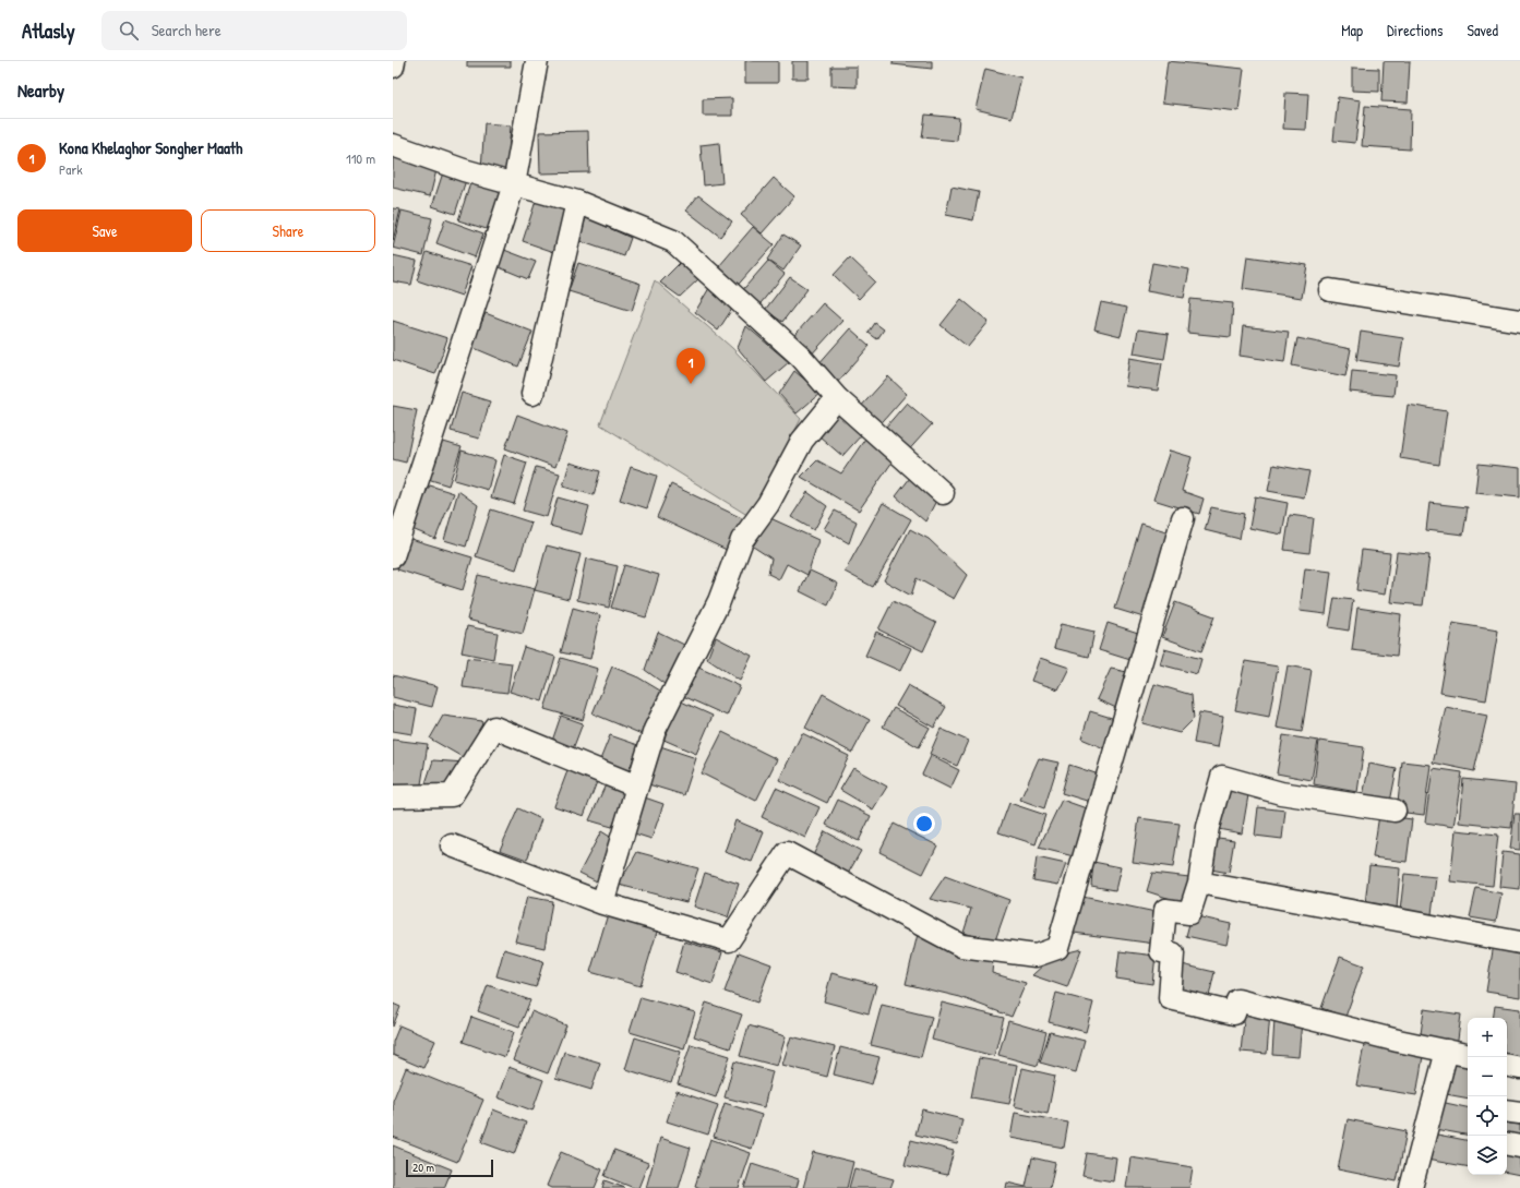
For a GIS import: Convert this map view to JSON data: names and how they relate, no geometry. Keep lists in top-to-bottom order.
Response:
{
  "scale_bar": "20 m",
  "page": {
    "header": "Atlasly",
    "search": "Search here",
    "nav": ["Map", "Directions", "Saved"],
    "heading": "Nearby",
    "list": [
      {
        "mark": "1",
        "name": "Kona Khelaghor Songher Maath",
        "note": "Park",
        "value": "110 m"
      }
    ],
    "buttons": ["Save", "Share"],
    "pins": "1",
    "map_buttons": ["+", "−"],
    "scale": "20 m"
  }
}
